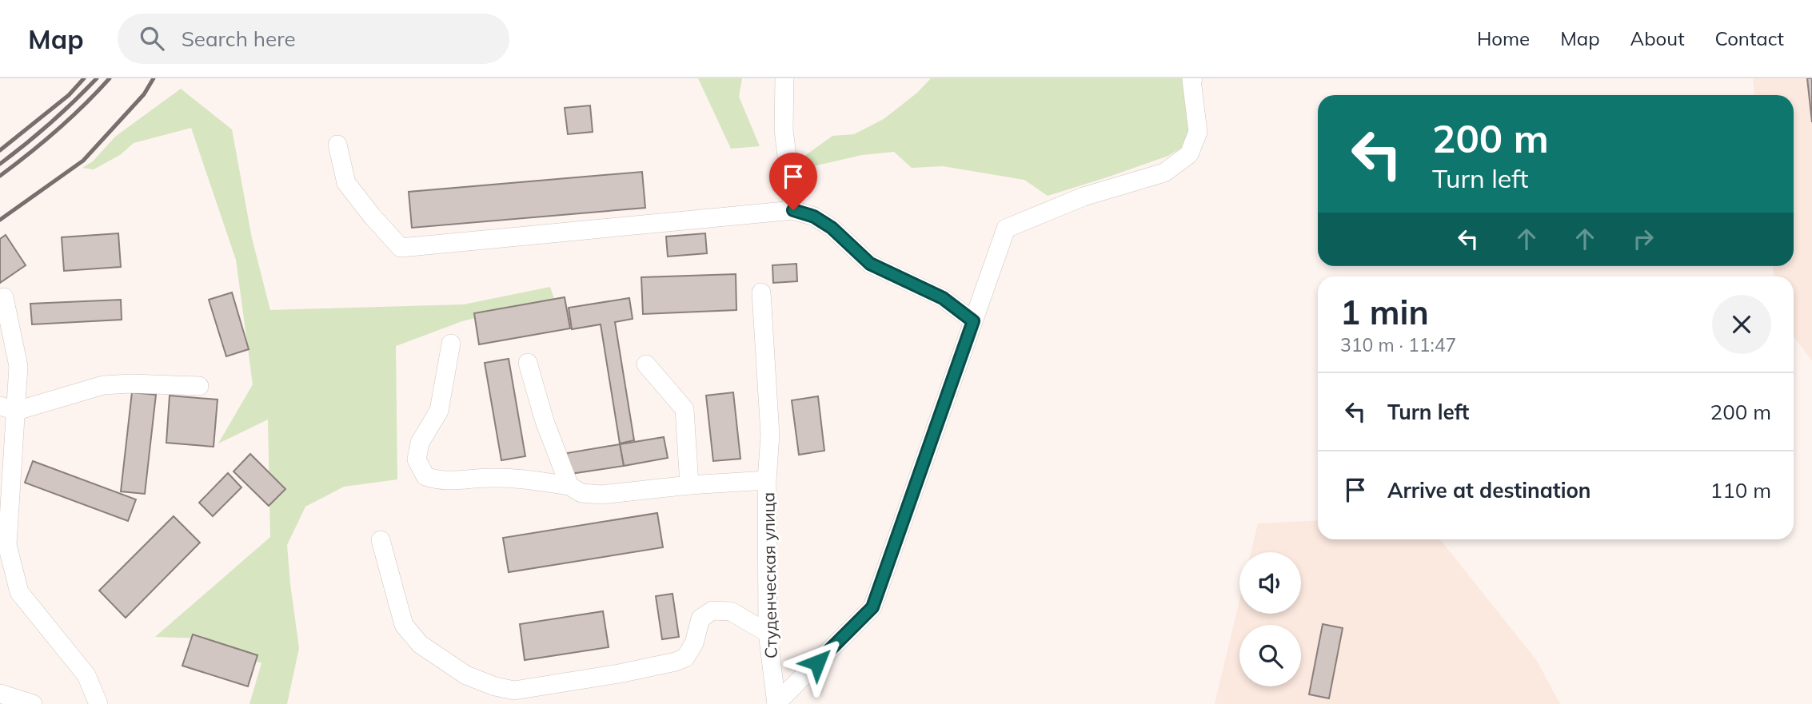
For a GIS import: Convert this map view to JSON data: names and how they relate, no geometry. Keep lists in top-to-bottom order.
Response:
{
  "streets": {
    "street": ["Студенческая улица"]
  },
  "page": {
    "header": "Map",
    "search": "Search here",
    "nav": [
      "Home",
      "Map",
      "About",
      "Contact"
    ],
    "turn": ["200 m", "Turn left"],
    "heading": ["1 min", "310 m · 11:47"],
    "list": [
      {
        "name": "Turn left",
        "value": "200 m"
      },
      {
        "name": "Arrive at destination",
        "value": "110 m"
      }
    ]
  }
}
